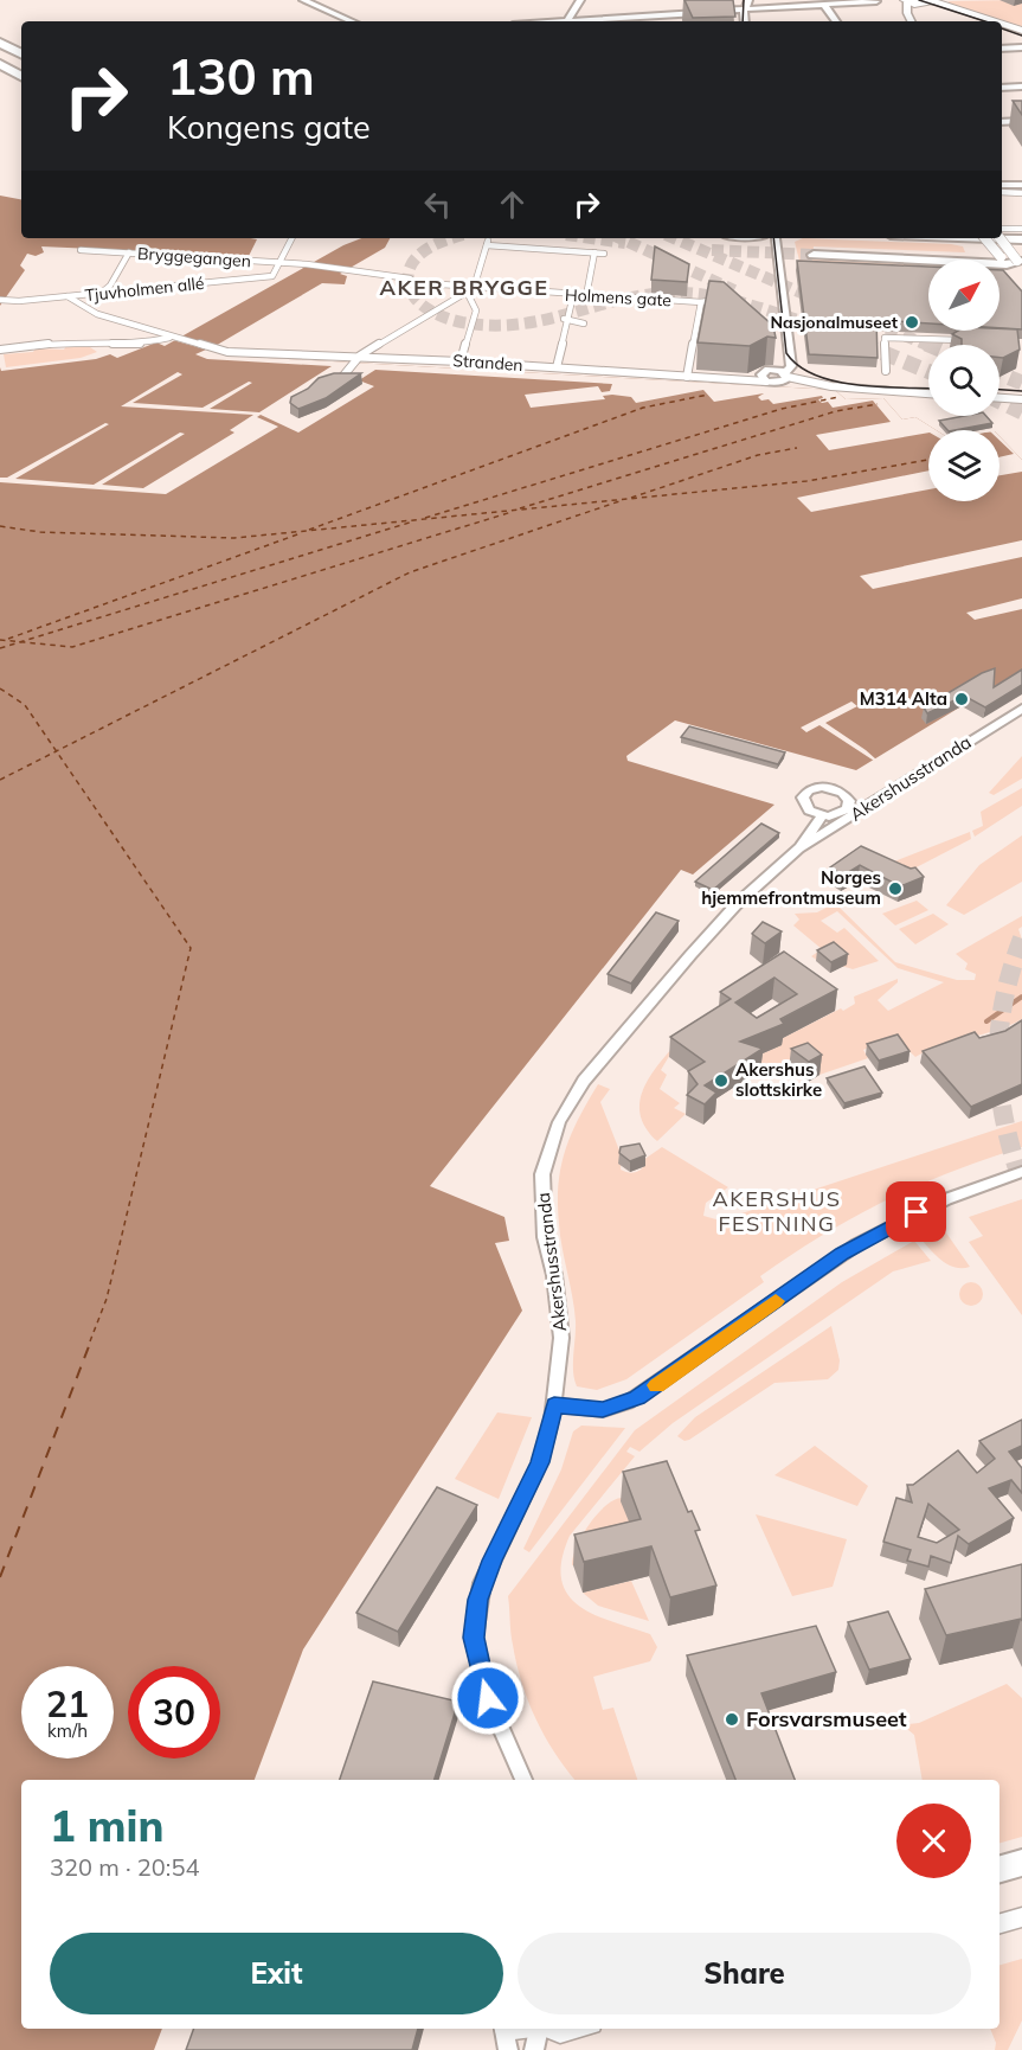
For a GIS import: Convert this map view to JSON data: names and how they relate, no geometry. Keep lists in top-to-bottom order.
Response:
{
  "streets": {
    "street": [
      "Bryggegangen",
      "Tjuvholmen allé",
      "Holmens gate",
      "Stranden",
      "Akershusstranda"
    ]
  },
  "crossings": [
    ["Bryggegangen", "Tjuvholmen allé"],
    ["Bryggegangen", "Holmens gate"],
    ["Tjuvholmen allé", "Stranden"]
  ],
  "districts": ["AKER BRYGGE", "AKERSHUS FESTNING"],
  "places": [
    "Nasjonalmuseet",
    "M314 Alta",
    "Norges hjemmefrontmuseum",
    "Akershus slottskirke",
    "Forsvarsmuseet"
  ],
  "north": "top right",
  "page": {
    "turn": ["130 m", "Kongens gate"],
    "speed": "21 km/h",
    "limit": "30",
    "heading": ["1 min", "320 m · 20:54"],
    "buttons": ["Exit", "Share"]
  }
}
